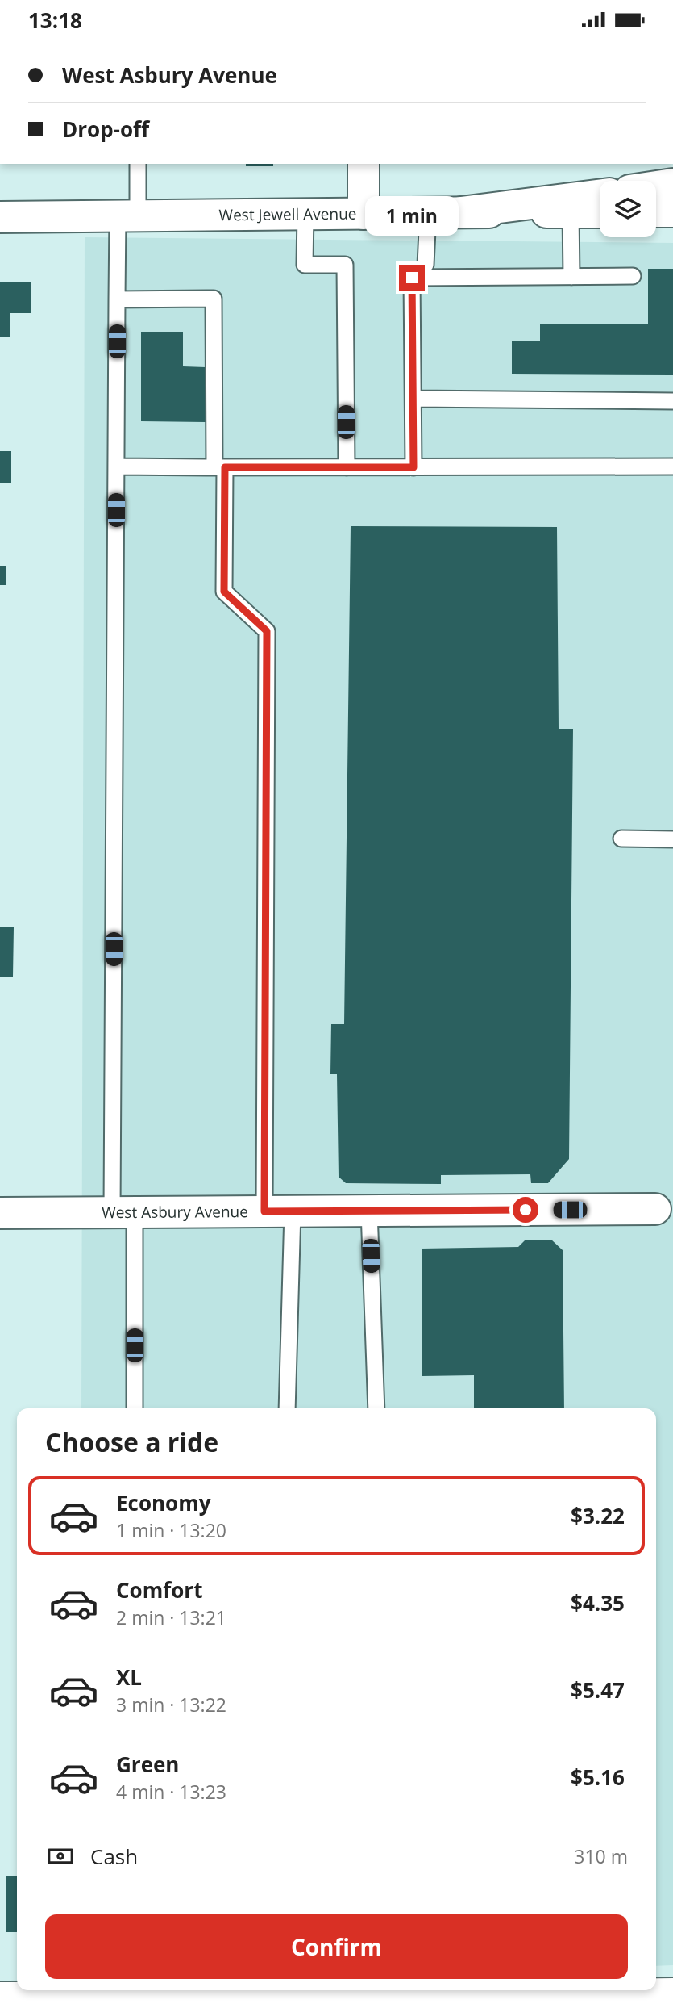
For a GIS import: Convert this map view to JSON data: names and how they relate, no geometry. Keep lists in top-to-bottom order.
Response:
{
  "streets": {
    "main road": ["West Jewell Avenue", "West Asbury Avenue"]
  },
  "page": {
    "status": "13:18",
    "banner": ["West Asbury Avenue", "Drop-off"],
    "bubble": "1 min",
    "heading": "Choose a ride",
    "list": [
      {
        "name": "Economy",
        "note": "1 min · 13:20",
        "value": "$3.22"
      },
      {
        "name": "Comfort",
        "note": "2 min · 13:21",
        "value": "$4.35"
      },
      {
        "name": "XL",
        "note": "3 min · 13:22",
        "value": "$5.47"
      },
      {
        "name": "Green",
        "note": "4 min · 13:23",
        "value": "$5.16"
      }
    ],
    "pay": ["Cash", "310 m"],
    "buttons": "Confirm"
  }
}
